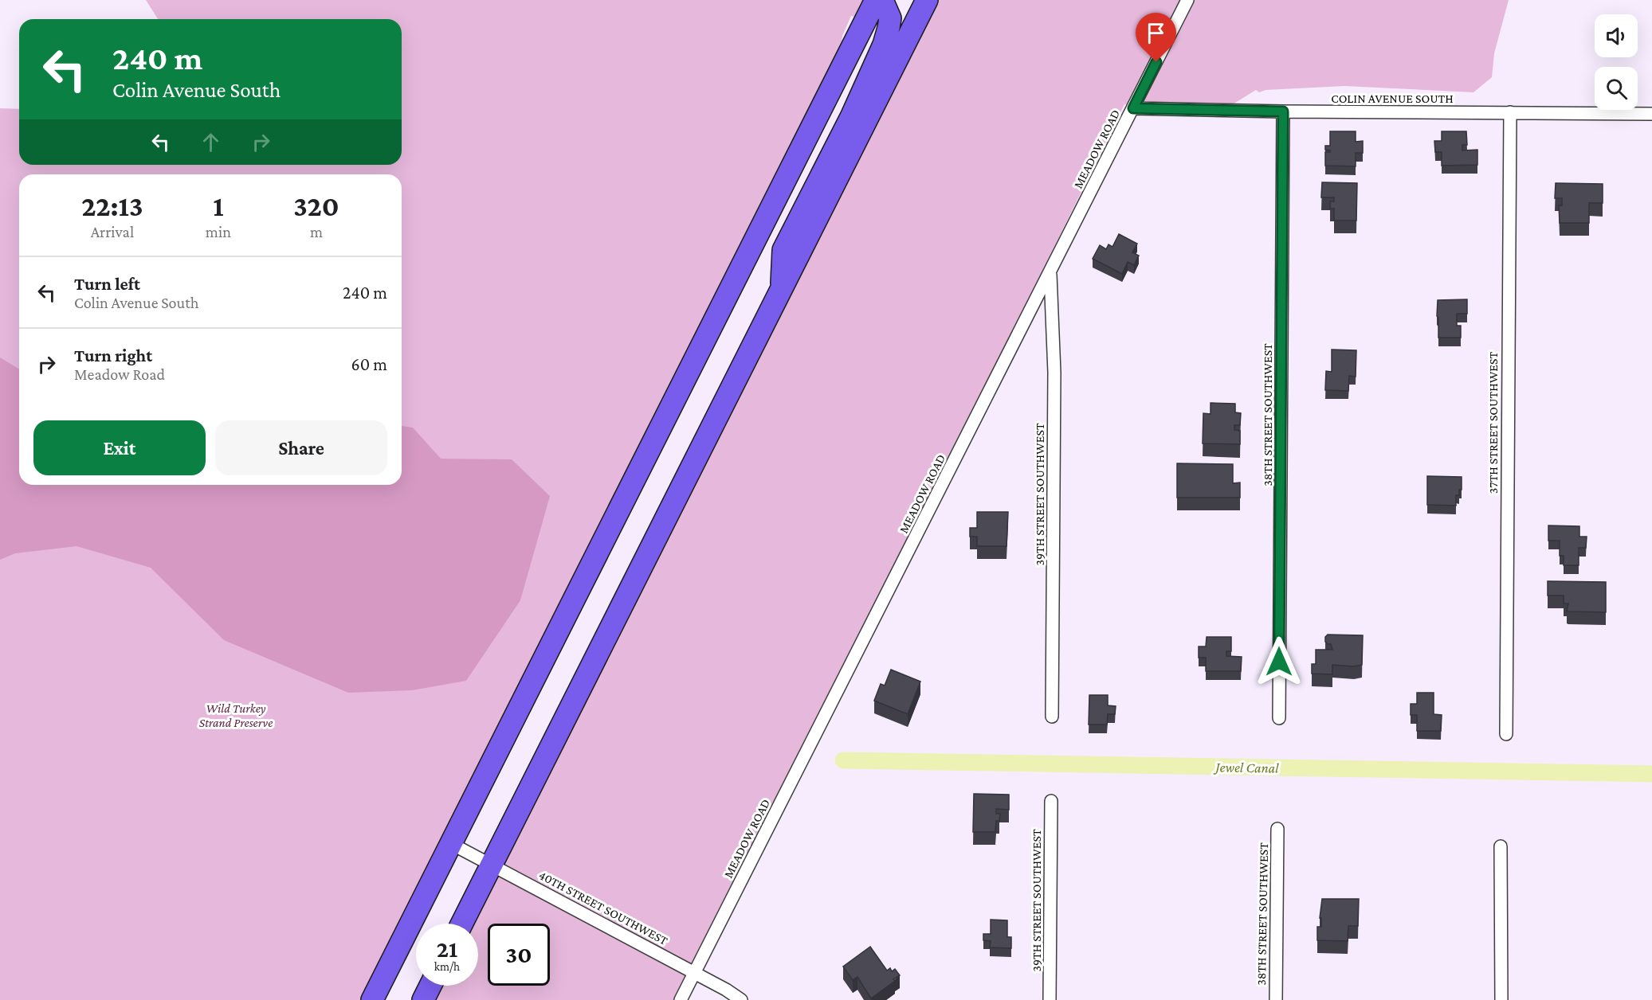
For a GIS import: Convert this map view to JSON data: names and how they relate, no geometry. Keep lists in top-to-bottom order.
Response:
{
  "streets": {
    "street": [
      "COLIN AVENUE SOUTH",
      "MEADOW ROAD",
      "38TH STREET SOUTHWEST",
      "37TH STREET SOUTHWEST",
      "39TH STREET SOUTHWEST",
      "40TH STREET SOUTHWEST"
    ]
  },
  "crossings": [
    ["COLIN AVENUE SOUTH", "MEADOW ROAD"],
    ["COLIN AVENUE SOUTH", "38TH STREET SOUTHWEST"],
    ["COLIN AVENUE SOUTH", "37TH STREET SOUTHWEST"],
    ["MEADOW ROAD", "39TH STREET SOUTHWEST"],
    ["MEADOW ROAD", "40TH STREET SOUTHWEST"]
  ],
  "water": ["Jewel Canal"],
  "parks": ["Wild Turkey Strand Preserve"],
  "page": {
    "turn": ["240 m", "Colin Avenue South"],
    "eta": [
      "22:13",
      "Arrival",
      "1",
      "min",
      "320",
      "m"
    ],
    "list": [
      {
        "name": "Turn left",
        "note": "Colin Avenue South",
        "value": "240 m"
      },
      {
        "name": "Turn right",
        "note": "Meadow Road",
        "value": "60 m"
      }
    ],
    "buttons": ["Exit", "Share"],
    "speed": "21 km/h",
    "limit": "30"
  }
}
